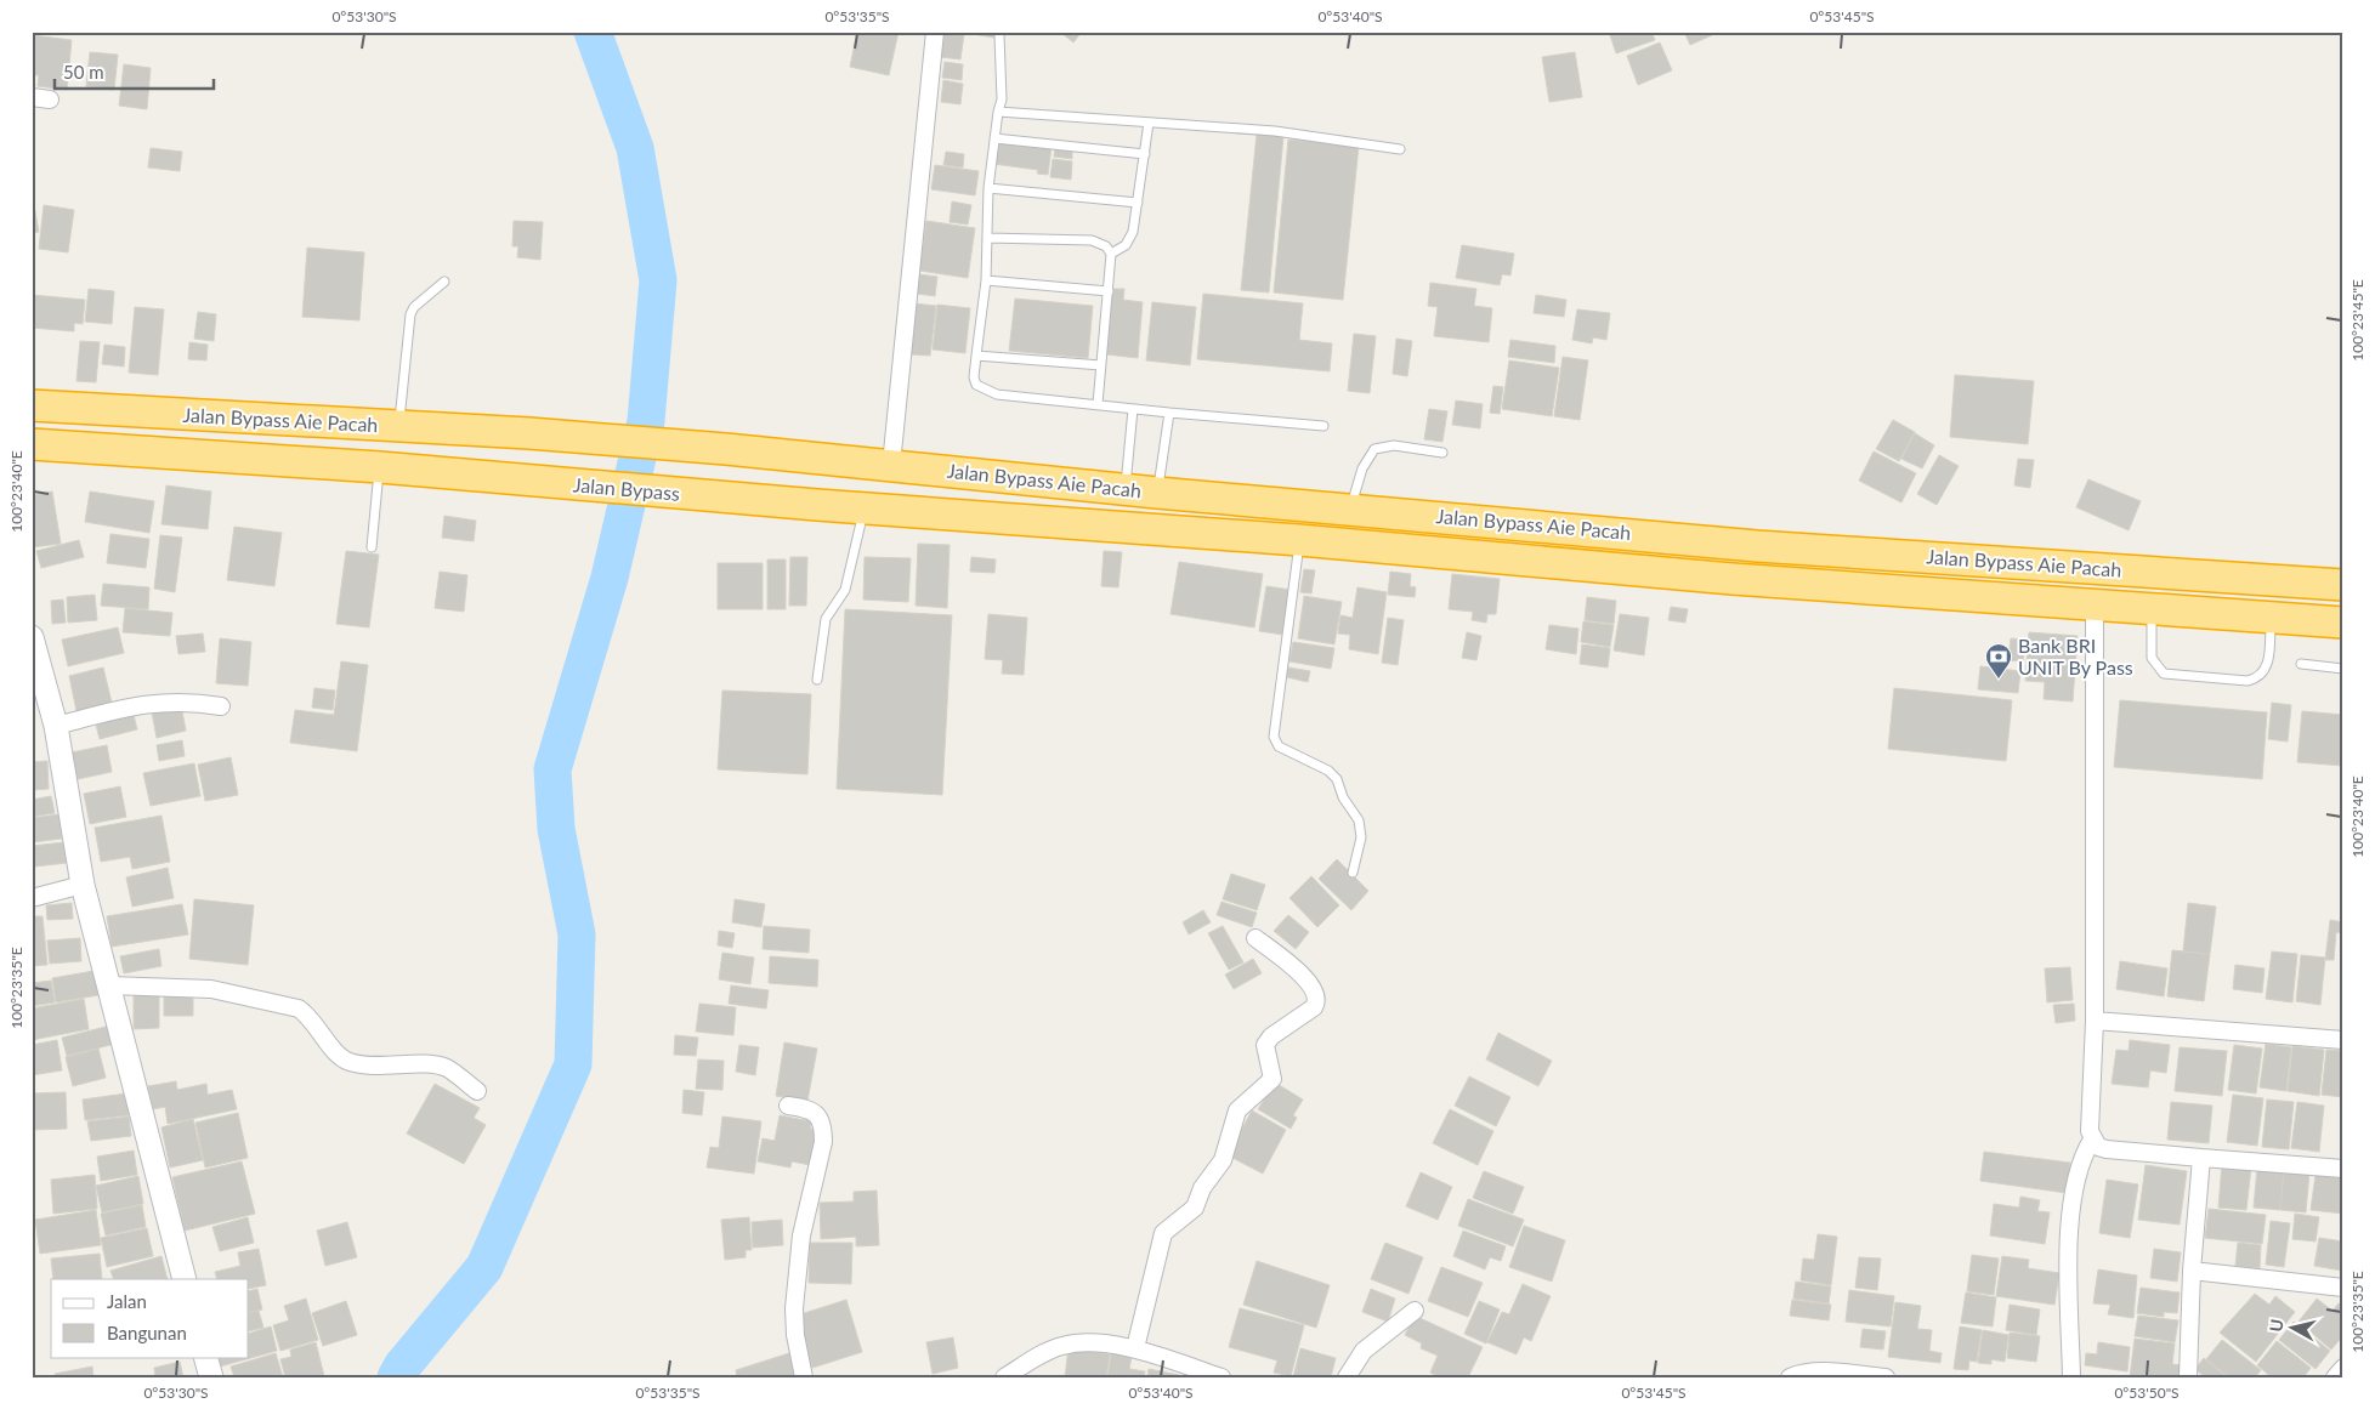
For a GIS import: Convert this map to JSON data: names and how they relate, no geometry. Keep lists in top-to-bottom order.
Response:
{
  "streets": {
    "highway": ["Jalan Bypass Aie Pacah", "Jalan Bypass"]
  },
  "crossings": [
    ["Jalan Bypass Aie Pacah", "Jalan Bypass"]
  ],
  "places": {
    "bank": ["Bank BRI UNIT By Pass"]
  },
  "legend": ["Jalan", "Bangunan"],
  "scale_bar": "50 m",
  "north": "left",
  "coordinates": [
    "0°53'30\"S",
    "0°53'35\"S",
    "0°53'40\"S",
    "0°53'45\"S",
    "100°23'45\"E",
    "100°23'40\"E",
    "100°23'35\"E",
    "0°53'50\"S"
  ]
}
